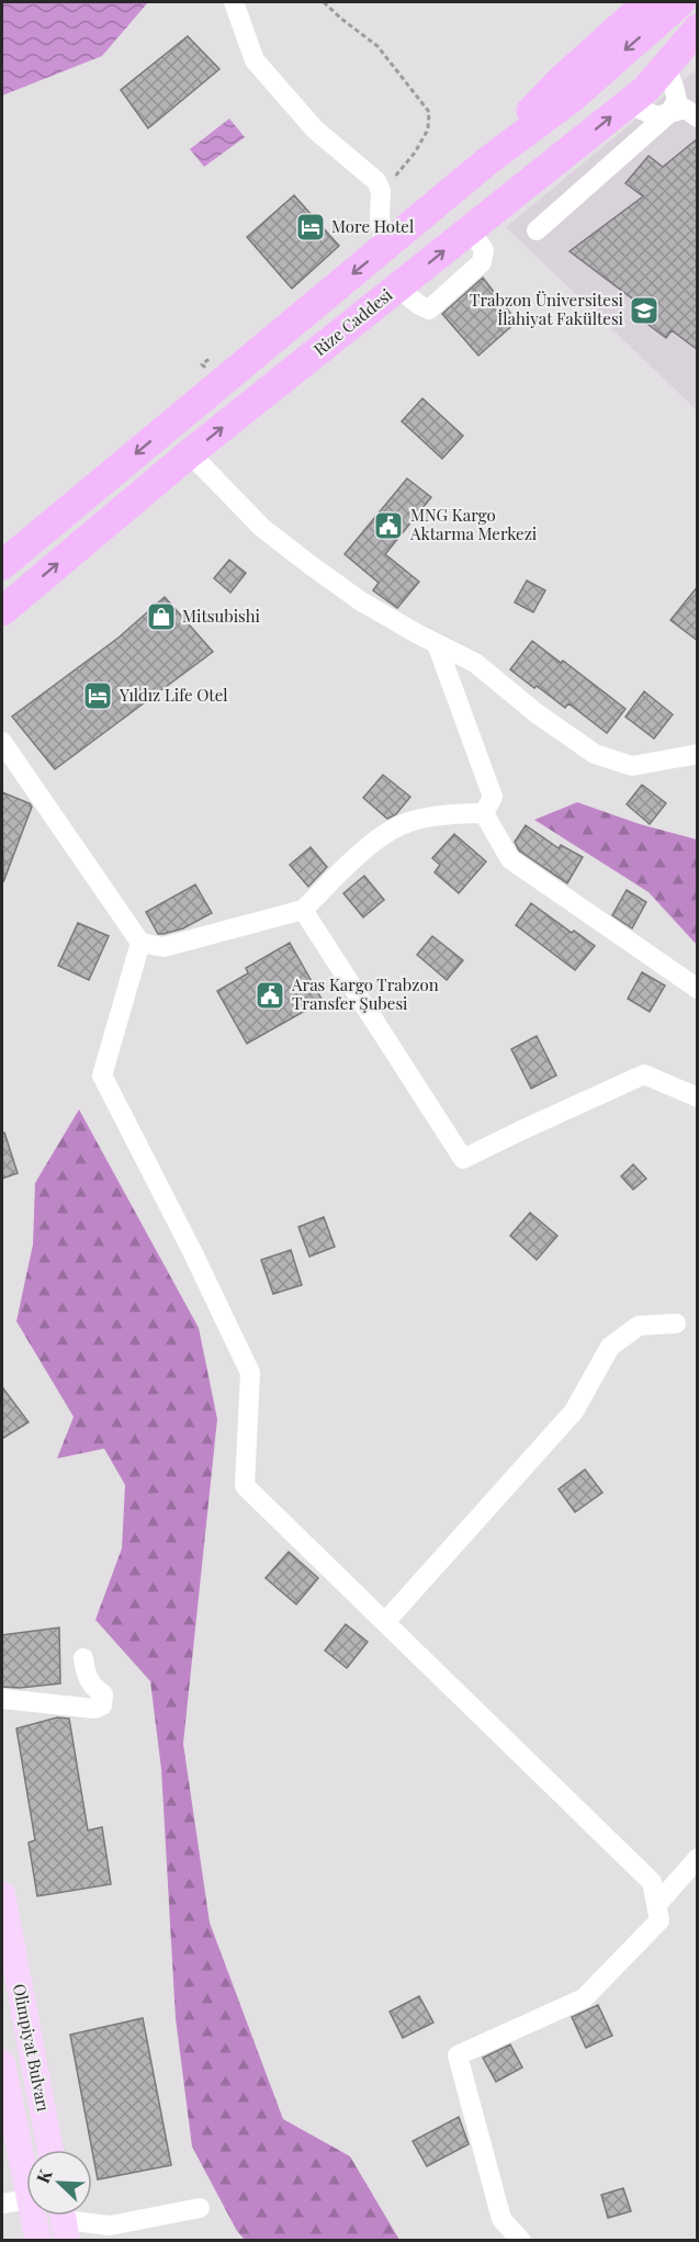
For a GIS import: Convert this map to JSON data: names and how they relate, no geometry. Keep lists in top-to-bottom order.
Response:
{
  "streets": {
    "highway": ["Rize Caddesi"],
    "main road": ["Olimpiyat Bulvarı"]
  },
  "places": {
    "hotel": ["More Hotel", "Yıldız Life Otel"],
    "school or university": ["Trabzon Üniversitesi İlahiyat Fakültesi"],
    "public building": ["MNG Kargo Aktarma Merkezi", "Aras Kargo Trabzon Transfer Şubesi"],
    "shop": ["Mitsubishi"]
  },
  "north": "top left"
}
